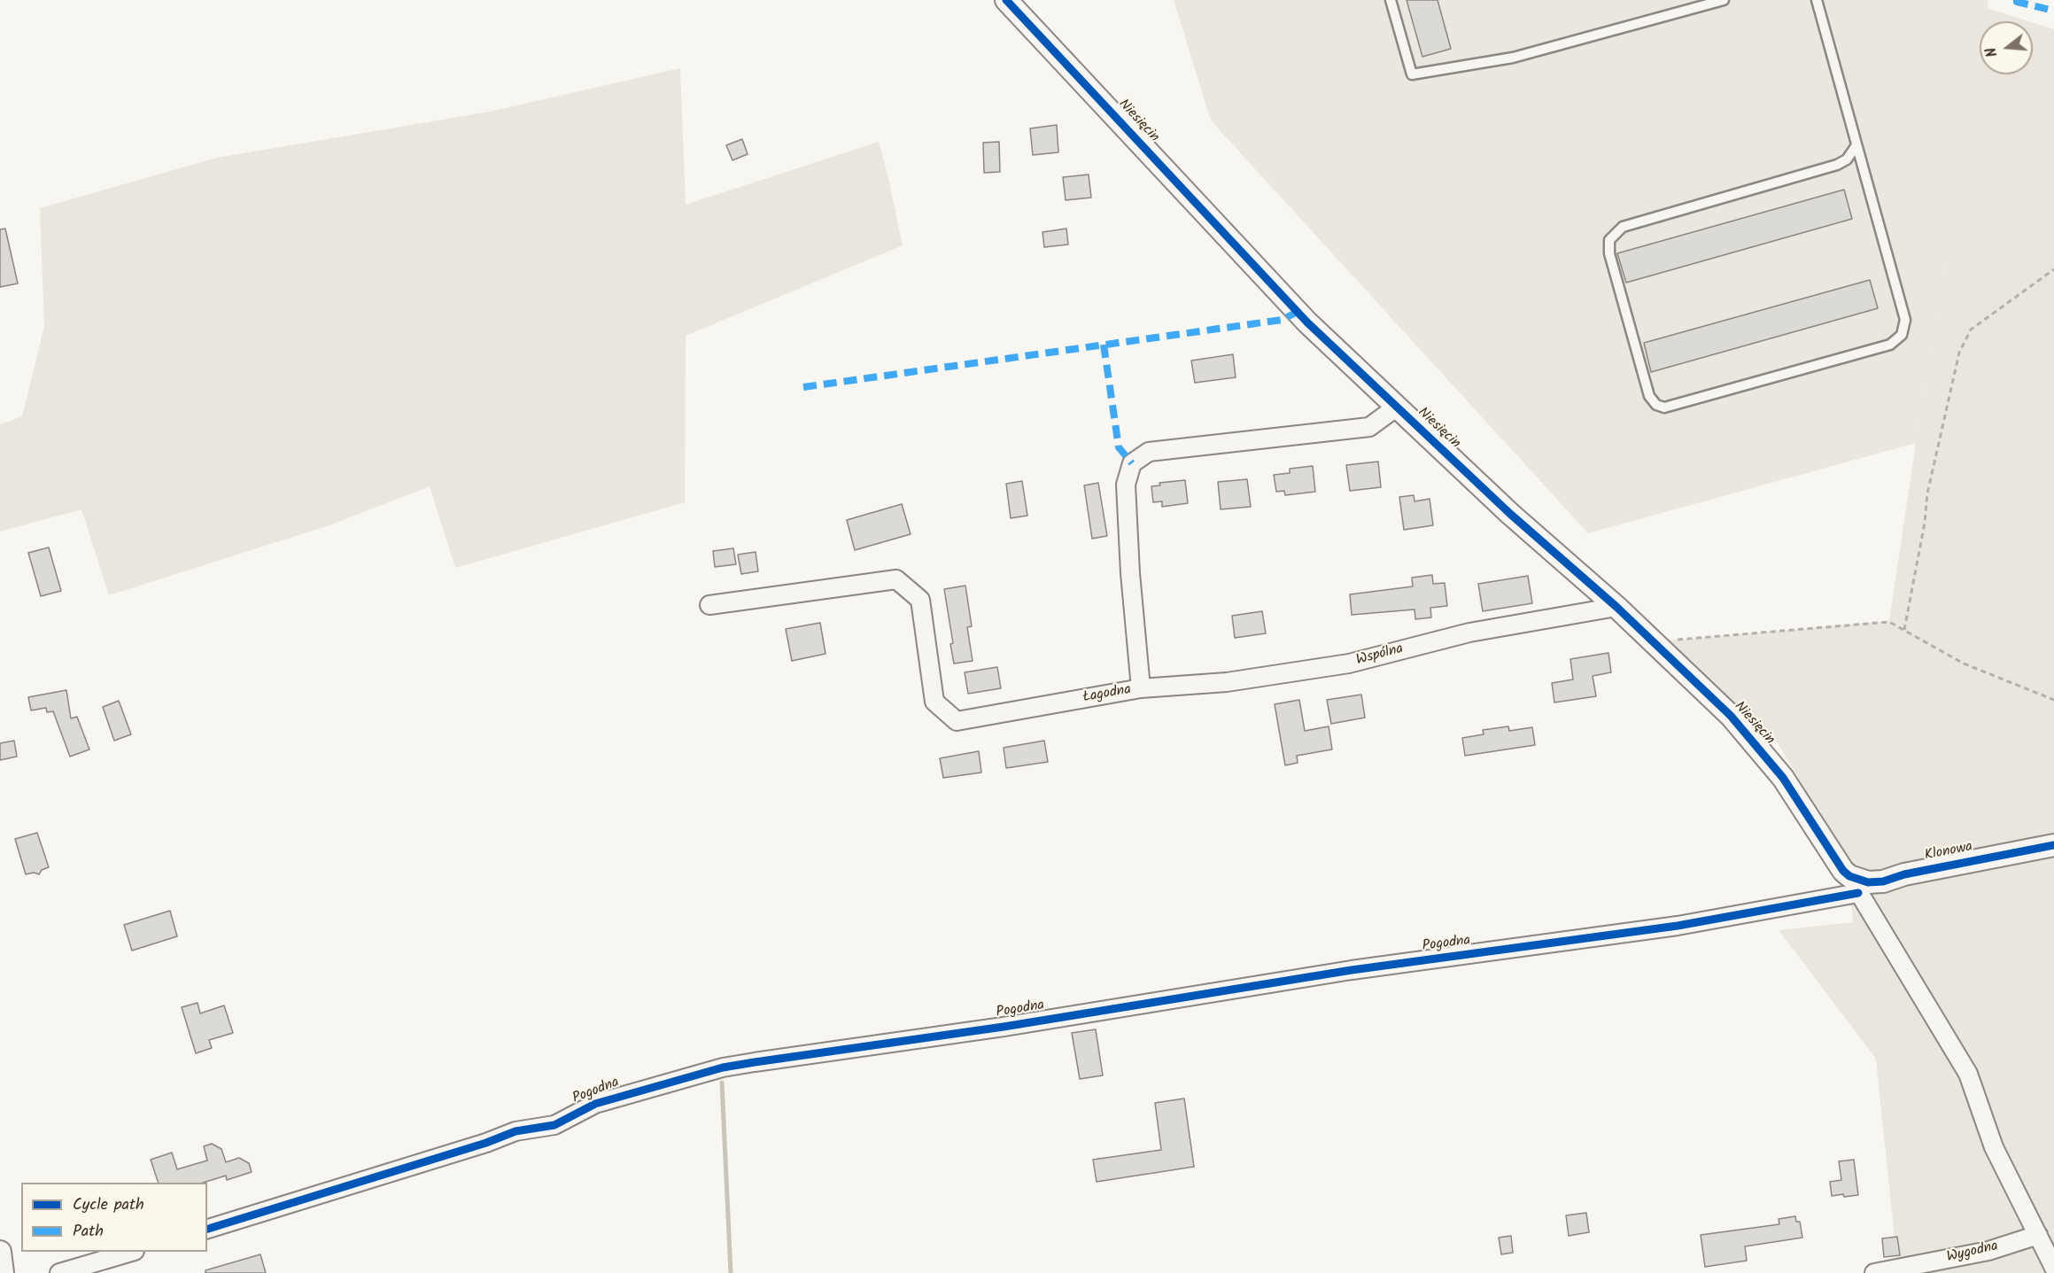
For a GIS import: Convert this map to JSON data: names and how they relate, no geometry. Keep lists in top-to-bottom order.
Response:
{
  "streets": {
    "street": [
      "Niesięcin",
      "Wspólna",
      "Łagodna",
      "Klonowa",
      "Pogodna",
      "Wygodna"
    ]
  },
  "crossings": [
    ["Niesięcin", "Wspólna"],
    ["Niesięcin", "Łagodna"],
    ["Niesięcin", "Klonowa"],
    ["Niesięcin", "Pogodna"],
    ["Wspólna", "Łagodna"],
    ["Klonowa", "Pogodna"]
  ],
  "legend": ["Cycle path", "Path"],
  "north": "left"
}
